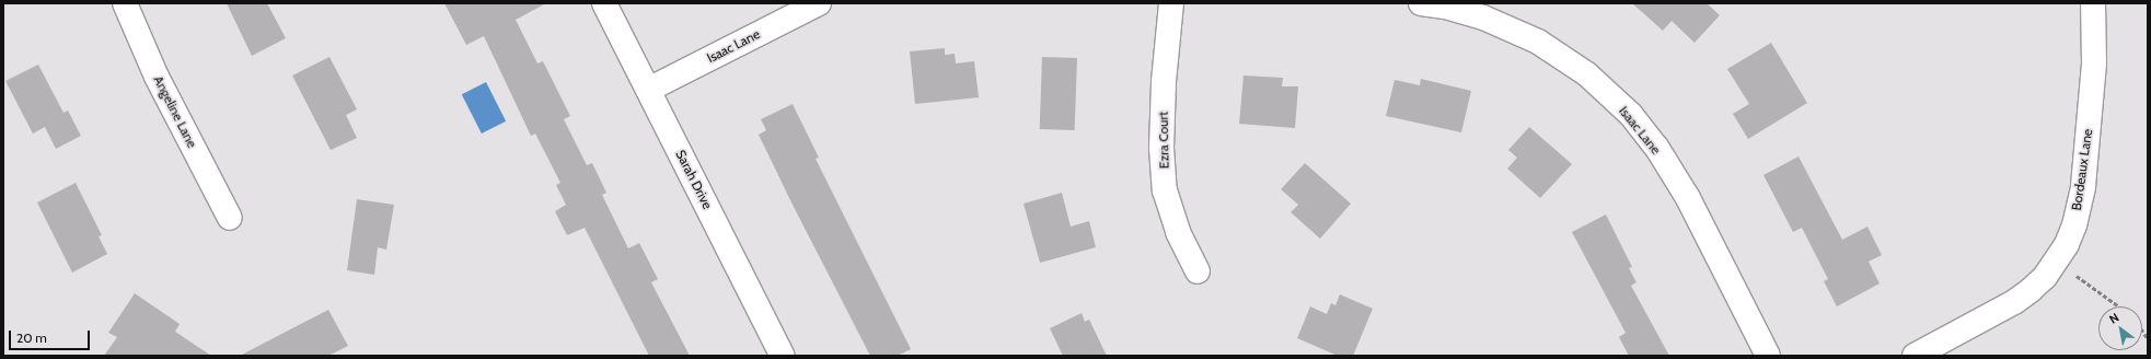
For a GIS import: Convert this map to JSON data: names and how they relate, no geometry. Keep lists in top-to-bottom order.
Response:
{
  "streets": {
    "street": [
      "Isaac Lane",
      "Angeline Lane",
      "Ezra Court",
      "Bordeaux Lane",
      "Sarah Drive"
    ]
  },
  "crossings": [
    ["Isaac Lane", "Sarah Drive"]
  ],
  "scale_bar": "20 m",
  "north": "top left"
}
